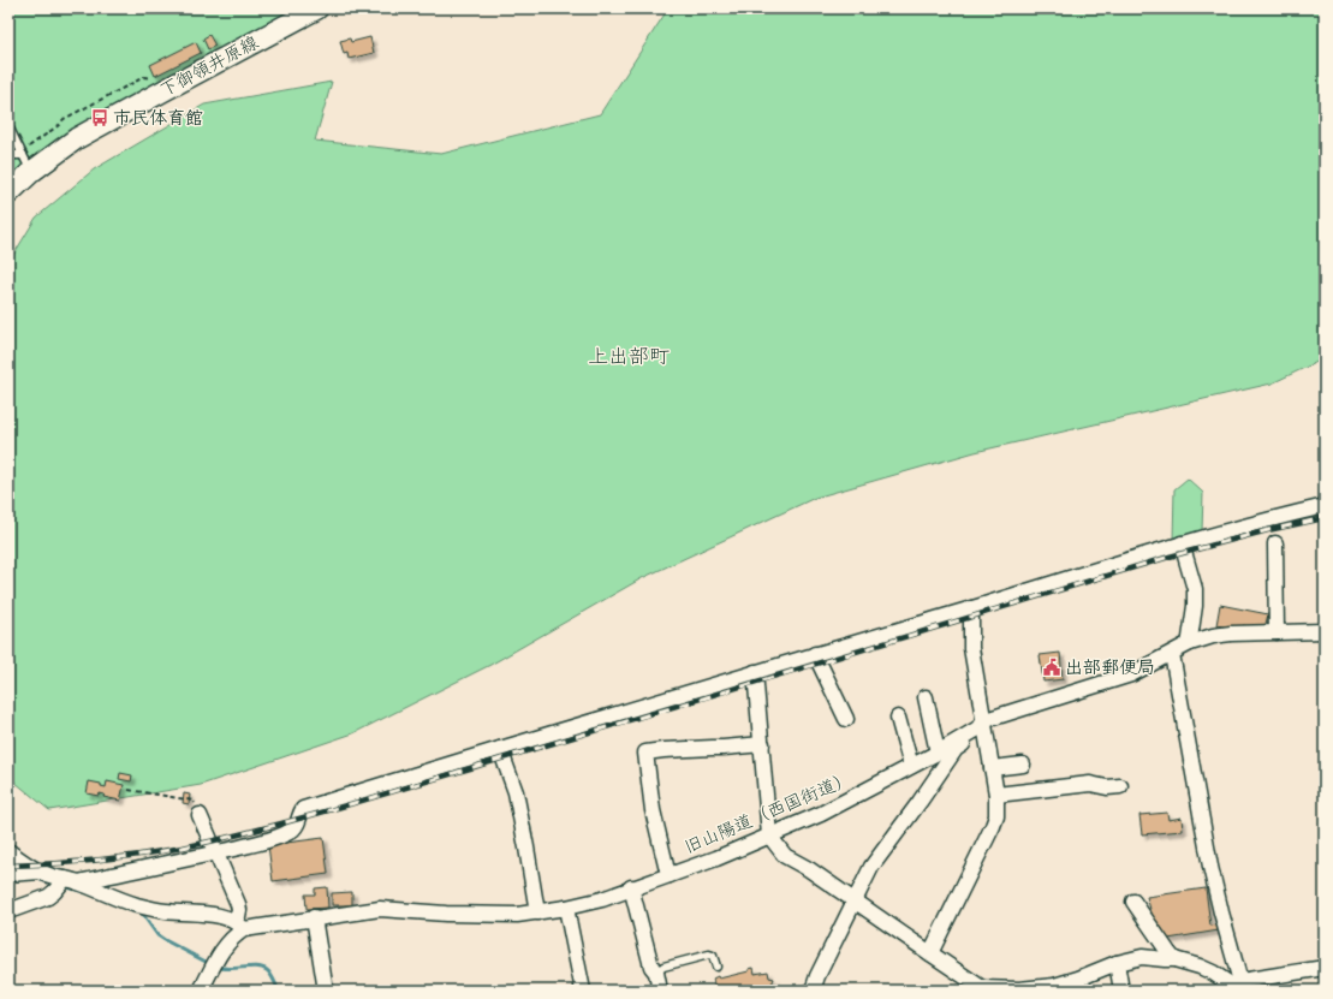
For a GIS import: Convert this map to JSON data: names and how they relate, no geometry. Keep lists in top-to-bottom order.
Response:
{
  "streets": {
    "main road": ["下御領井原線"],
    "street": ["旧山陽道（西国街道）"]
  },
  "districts": ["上出部町"],
  "places": {
    "bus stop": ["市民体育館"],
    "public building": ["出部郵便局"]
  }
}
